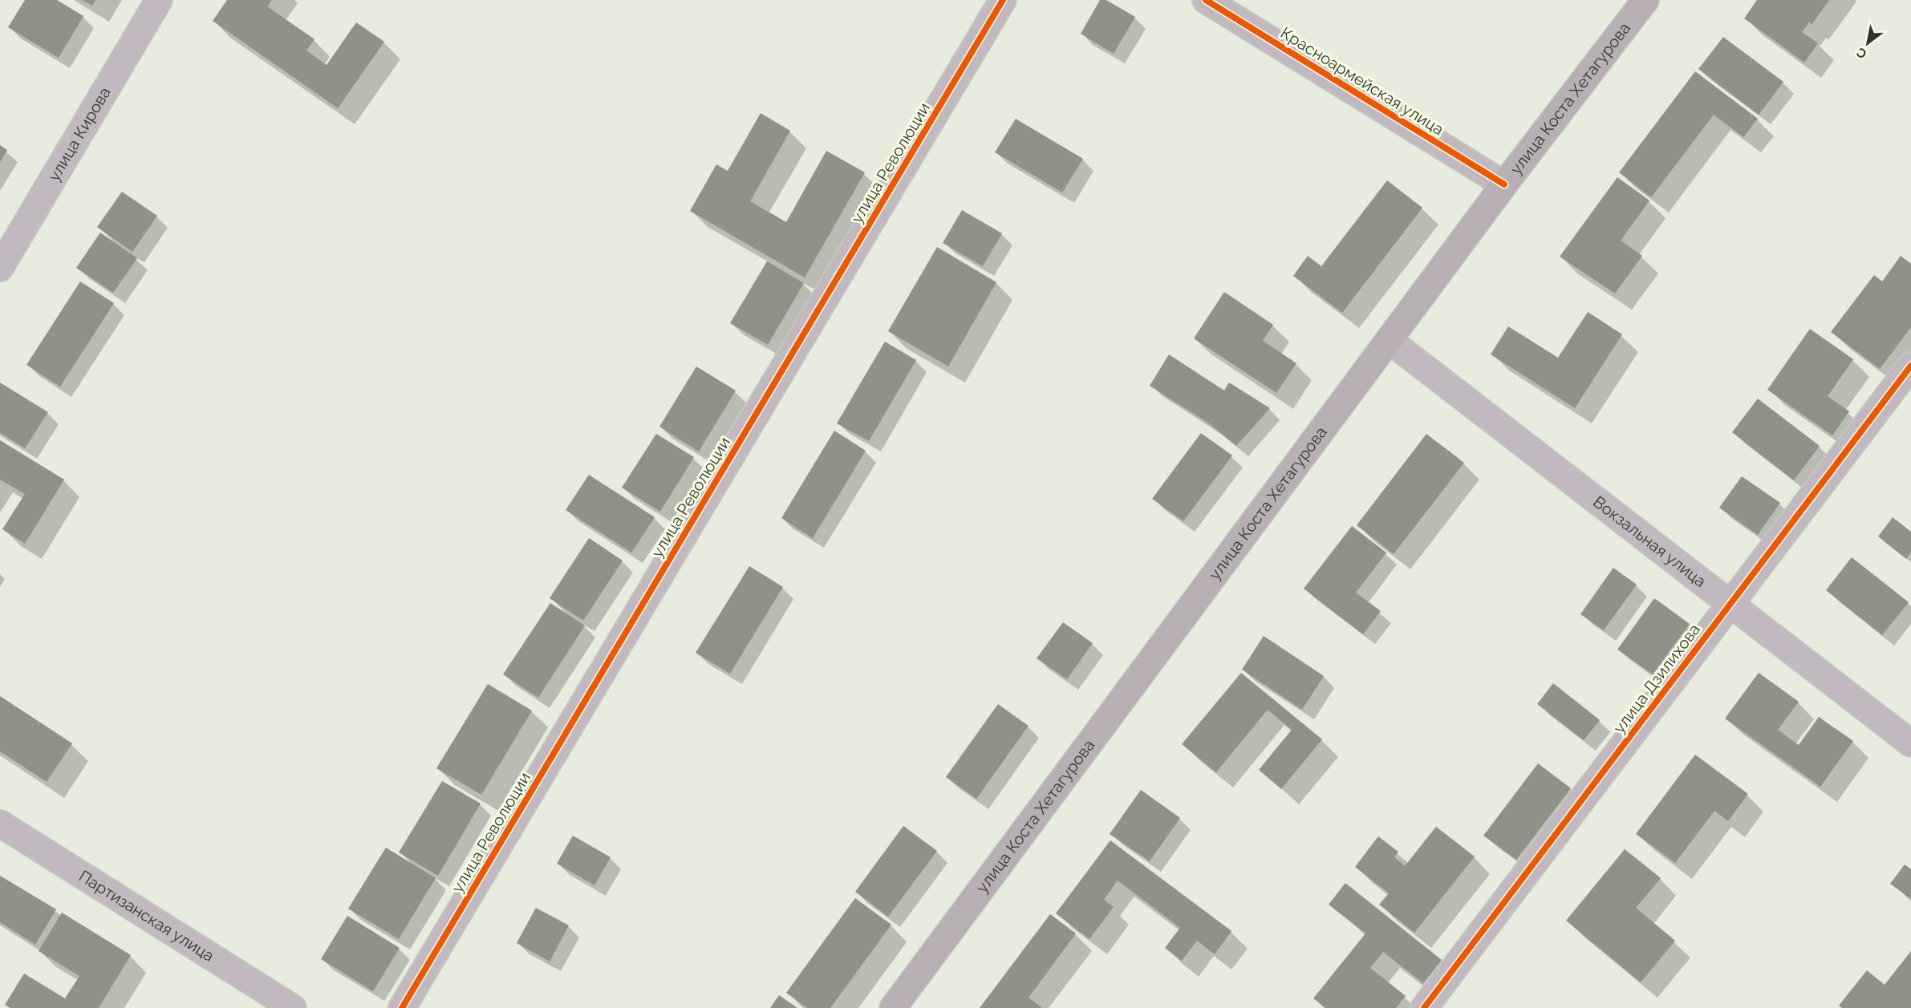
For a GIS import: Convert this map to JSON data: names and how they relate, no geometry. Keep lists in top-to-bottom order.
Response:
{
  "streets": {
    "main road": ["улица Коста Хетагурова"],
    "street": [
      "Красноармейская улица",
      "улица Кирова",
      "улица Революции",
      "Вокзальная улица",
      "улица Дзилихова",
      "Партизанская улица"
    ]
  },
  "crossings": [
    ["Красноармейская улица", "улица Коста Хетагурова"],
    ["улица Коста Хетагурова", "Вокзальная улица"],
    ["Вокзальная улица", "улица Дзилихова"]
  ],
  "north": "bottom left"
}
